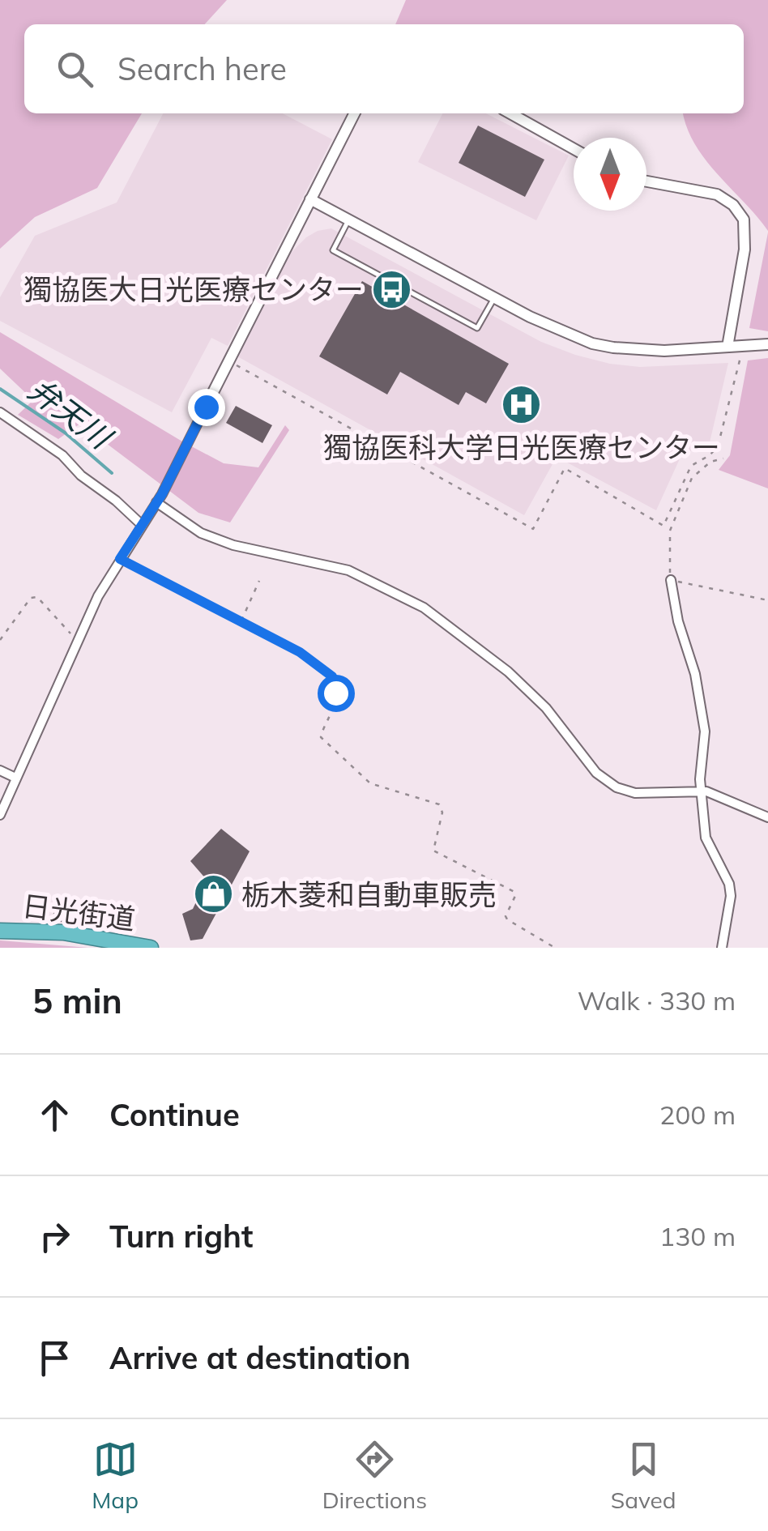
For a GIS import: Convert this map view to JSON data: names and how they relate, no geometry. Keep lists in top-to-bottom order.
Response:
{
  "streets": {
    "highway": ["日光街道"]
  },
  "water": ["弁天川"],
  "places": {
    "bus stop": ["獨協医大日光医療センター"],
    "hospital": ["獨協医科大学日光医療センター"],
    "shop": ["栃木菱和自動車販売"]
  },
  "north": "bottom",
  "page": {
    "search": "Search here",
    "heading": ["5 min", "Walk · 330 m"],
    "list": [
      ["Continue", "200 m"],
      ["Turn right", "130 m"],
      "Arrive at destination"
    ],
    "nav": ["Map", "Directions", "Saved"]
  }
}
